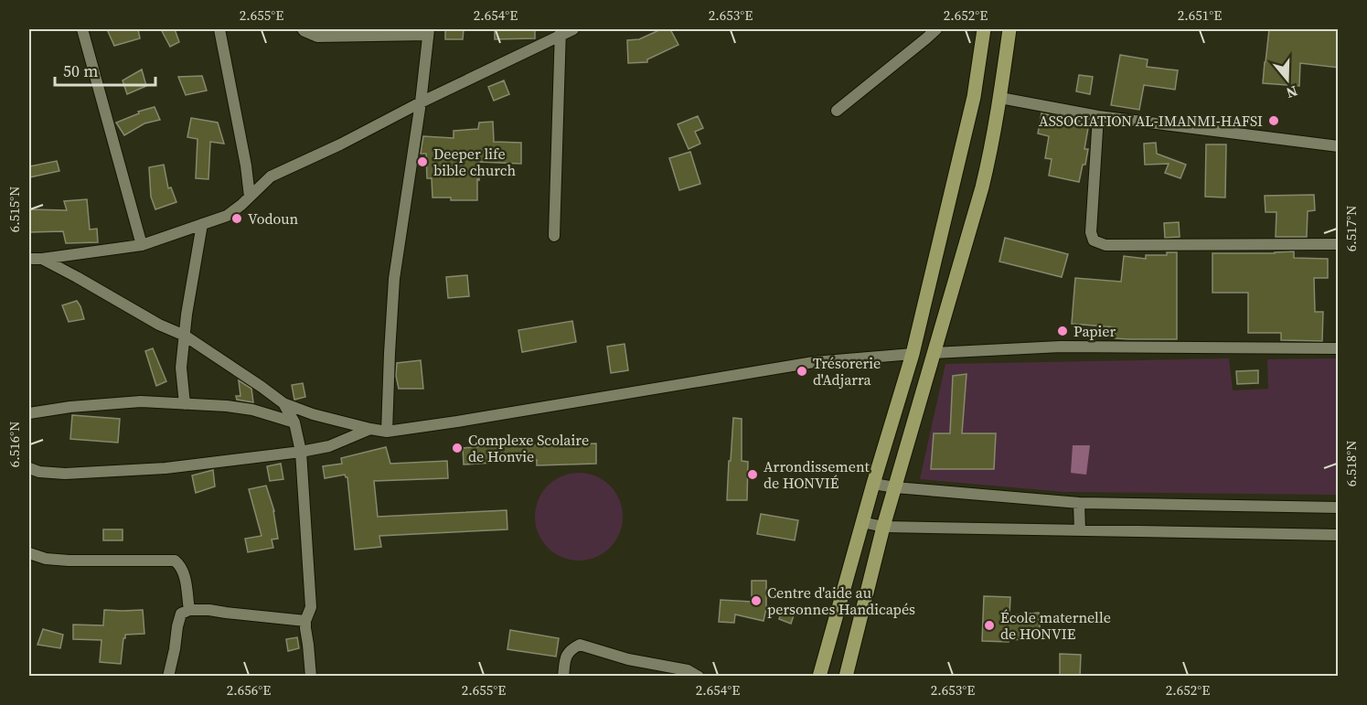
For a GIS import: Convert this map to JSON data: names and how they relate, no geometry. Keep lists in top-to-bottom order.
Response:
{
  "places": [
    "ASSOCIATION AL-IMANMI-HAFSI",
    "Deeper life bible church",
    "Vodoun",
    "Papier",
    "Trésorerie d'Adjarra",
    "Complexe Scolaire de Honvie",
    "Arrondissement de HONVIÉ",
    "Centre d'aide au personnes Handicapés",
    "École maternelle de HONVIE"
  ],
  "scale_bar": "50 m",
  "north": "bottom",
  "coordinates": [
    "2.655°E",
    "2.654°E",
    "2.653°E",
    "2.652°E",
    "2.651°E",
    "6.515°N",
    "6.517°N",
    "6.516°N",
    "6.518°N",
    "2.656°E"
  ]
}
